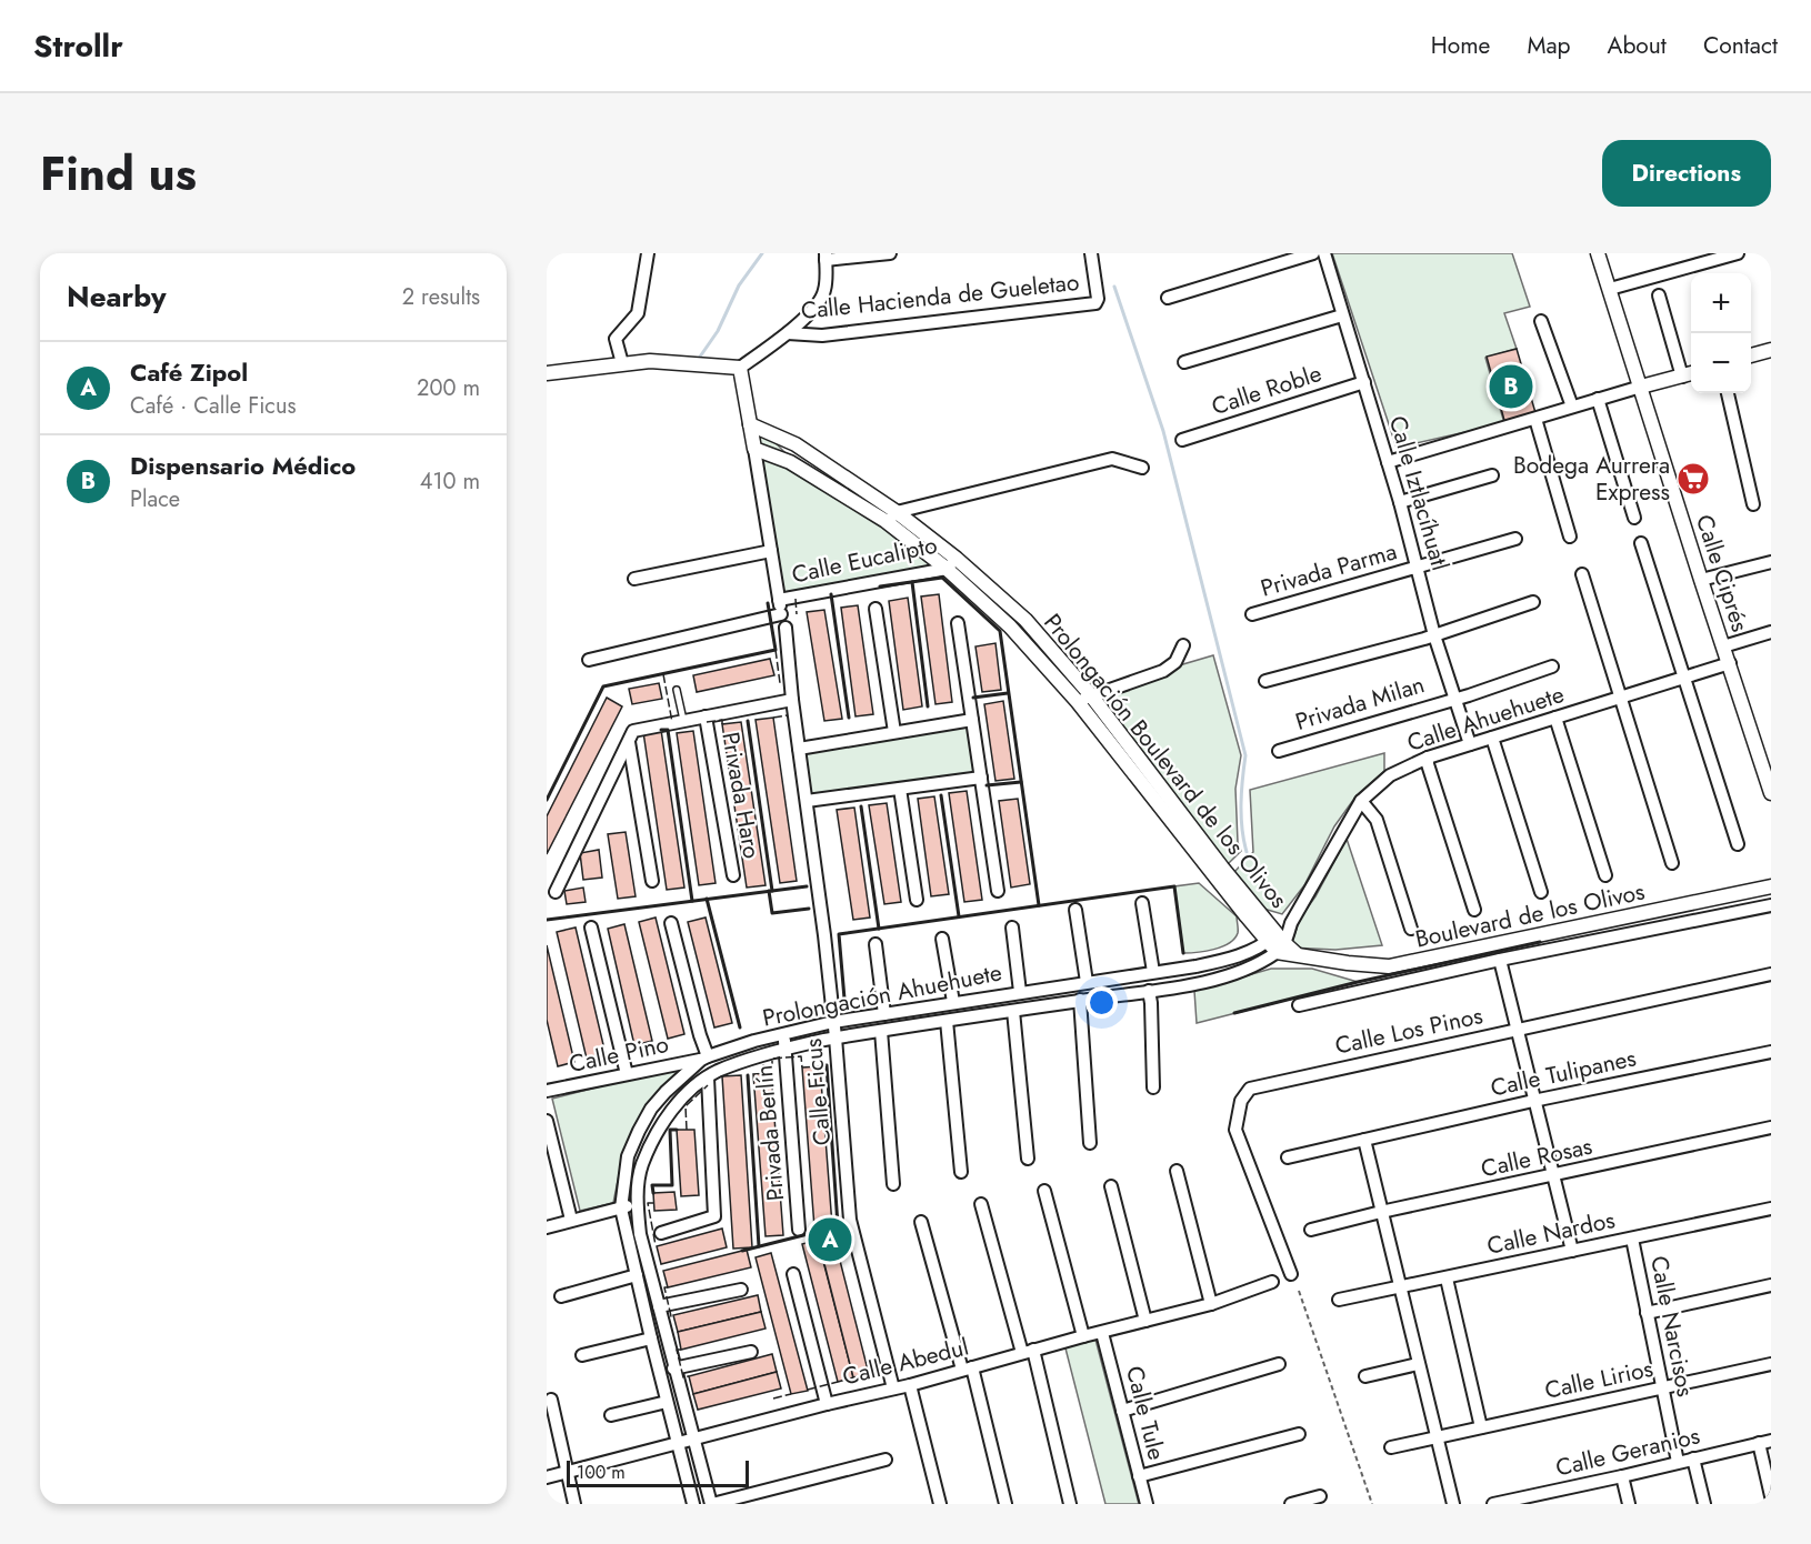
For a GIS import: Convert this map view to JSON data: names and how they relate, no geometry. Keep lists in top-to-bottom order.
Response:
{
  "streets": {
    "street": [
      "Calle Hacienda de Gueletao",
      "Calle Roble",
      "Calle Iztlacíhuatl",
      "Calle Eucalipto",
      "Privada Parma",
      "Calle Ciprés",
      "Privada Milan",
      "Calle Ahuehuete",
      "Prolongación Boulevard de los Olivos",
      "Privada Haro",
      "Boulevard de los Olivos",
      "Prolongación Ahuehuete",
      "Calle Los Pinos",
      "Calle Pino",
      "Calle Tulipanes",
      "Calle Ficus",
      "Privada Berlín",
      "Calle Rosas",
      "Calle Nardos",
      "Calle Narcisos",
      "Calle Abedul",
      "Calle Lirios",
      "Calle Tule",
      "Calle Geranios"
    ]
  },
  "crossings": [
    ["Calle Roble", "Calle Iztlacíhuatl"],
    ["Calle Iztlacíhuatl", "Privada Parma"],
    ["Calle Iztlacíhuatl", "Privada Milan"],
    ["Calle Iztlacíhuatl", "Calle Ahuehuete"],
    ["Calle Eucalipto", "Prolongación Boulevard de los Olivos"],
    ["Calle Eucalipto", "Calle Ficus"],
    ["Calle Ciprés", "Calle Ahuehuete"],
    ["Calle Ahuehuete", "Prolongación Boulevard de los Olivos"],
    ["Calle Ahuehuete", "Boulevard de los Olivos"],
    ["Calle Ahuehuete", "Prolongación Ahuehuete"],
    ["Prolongación Boulevard de los Olivos", "Boulevard de los Olivos"],
    ["Prolongación Boulevard de los Olivos", "Prolongación Ahuehuete"],
    ["Prolongación Boulevard de los Olivos", "Calle Ficus"],
    ["Boulevard de los Olivos", "Prolongación Ahuehuete"],
    ["Prolongación Ahuehuete", "Calle Pino"],
    ["Prolongación Ahuehuete", "Calle Ficus"],
    ["Prolongación Ahuehuete", "Privada Berlín"],
    ["Prolongación Ahuehuete", "Calle Abedul"],
    ["Calle Ficus", "Calle Abedul"],
    ["Calle Nardos", "Calle Narcisos"],
    ["Calle Narcisos", "Calle Lirios"],
    ["Calle Narcisos", "Calle Geranios"],
    ["Calle Abedul", "Calle Tule"]
  ],
  "places": {
    "supermarket": ["Bodega Aurrera Express"]
  },
  "scale_bar": "100 m",
  "page": {
    "header": "Strollr",
    "nav": [
      "Home",
      "Map",
      "About",
      "Contact"
    ],
    "title": "Find us",
    "buttons": "Directions",
    "heading": ["Nearby", "2 results"],
    "map_buttons": ["+", "−"],
    "list": [
      {
        "mark": "A",
        "name": "Café Zipol",
        "note": "Café · Calle Ficus",
        "value": "200 m"
      },
      {
        "mark": "B",
        "name": "Dispensario Médico",
        "note": "Place",
        "value": "410 m"
      }
    ],
    "pins": ["B", "A"],
    "scale": "100 m"
  }
}
